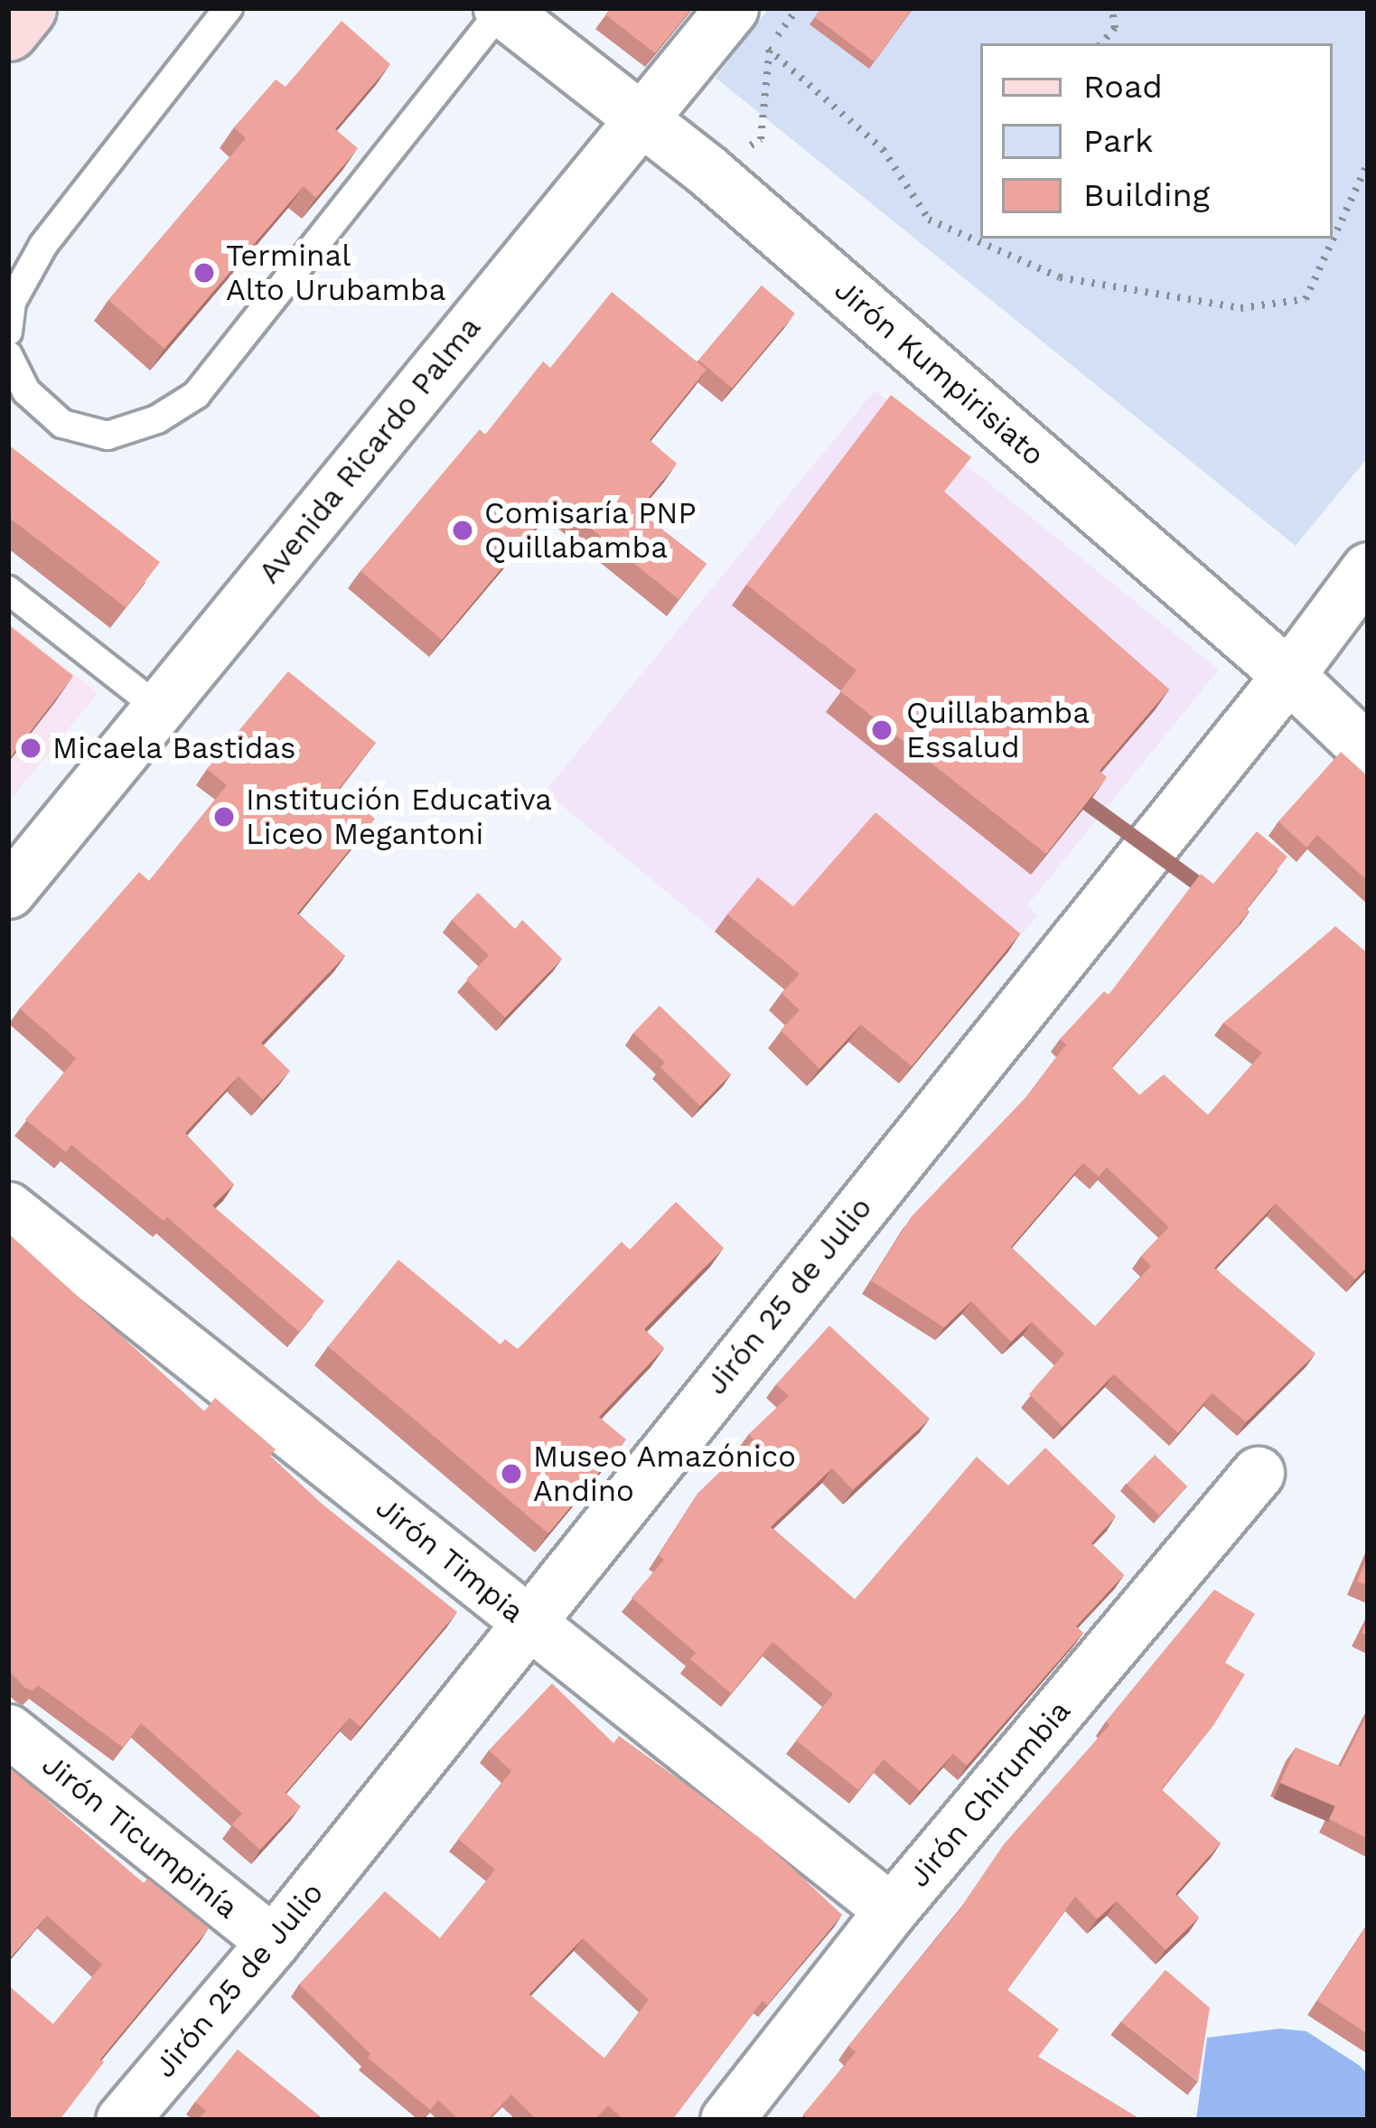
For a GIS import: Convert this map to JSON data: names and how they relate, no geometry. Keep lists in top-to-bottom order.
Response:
{
  "streets": {
    "street": [
      "Jirón Kumpirisiato",
      "Avenida Ricardo Palma",
      "Jirón 25 de Julio",
      "Jirón Timpia",
      "Jirón Chirumbia",
      "Jirón Ticumpinía"
    ]
  },
  "crossings": [
    ["Jirón Kumpirisiato", "Avenida Ricardo Palma"],
    ["Jirón Kumpirisiato", "Jirón 25 de Julio"],
    ["Jirón 25 de Julio", "Jirón Timpia"],
    ["Jirón 25 de Julio", "Jirón Ticumpinía"],
    ["Jirón Timpia", "Jirón Chirumbia"]
  ],
  "places": [
    "Terminal Alto Urubamba",
    "Comisaría PNP Quillabamba",
    "Quillabamba Essalud",
    "Micaela Bastidas",
    "Institución Educativa Liceo Megantoni",
    "Museo Amazónico Andino"
  ],
  "legend": ["Road", "Park", "Building"]
}
